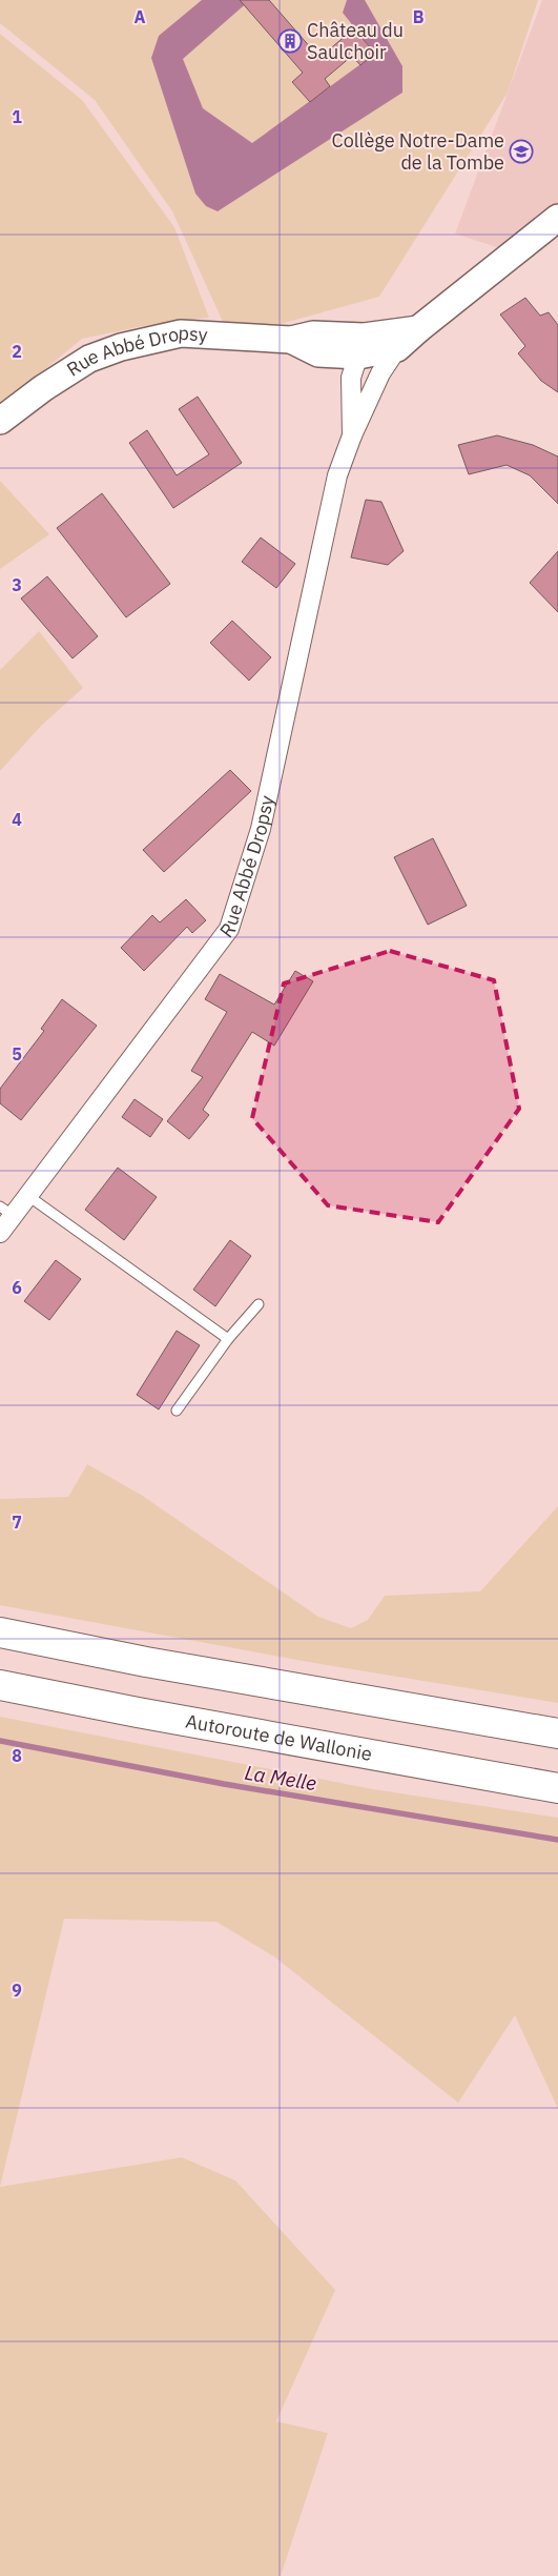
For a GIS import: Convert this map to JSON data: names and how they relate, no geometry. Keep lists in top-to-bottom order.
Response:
{
  "streets": {
    "highway": ["Autoroute de Wallonie"],
    "street": ["Rue Abbé Dropsy"]
  },
  "water": ["La Melle"],
  "places": {
    "building": ["Château du Saulchoir"],
    "school or university": ["Collège Notre-Dame de la Tombe"]
  },
  "grid": {
    "columns": ["A", "B"],
    "rows": [
      "1",
      "2",
      "3",
      "4",
      "5",
      "6",
      "7",
      "8",
      "9"
    ]
  }
}
